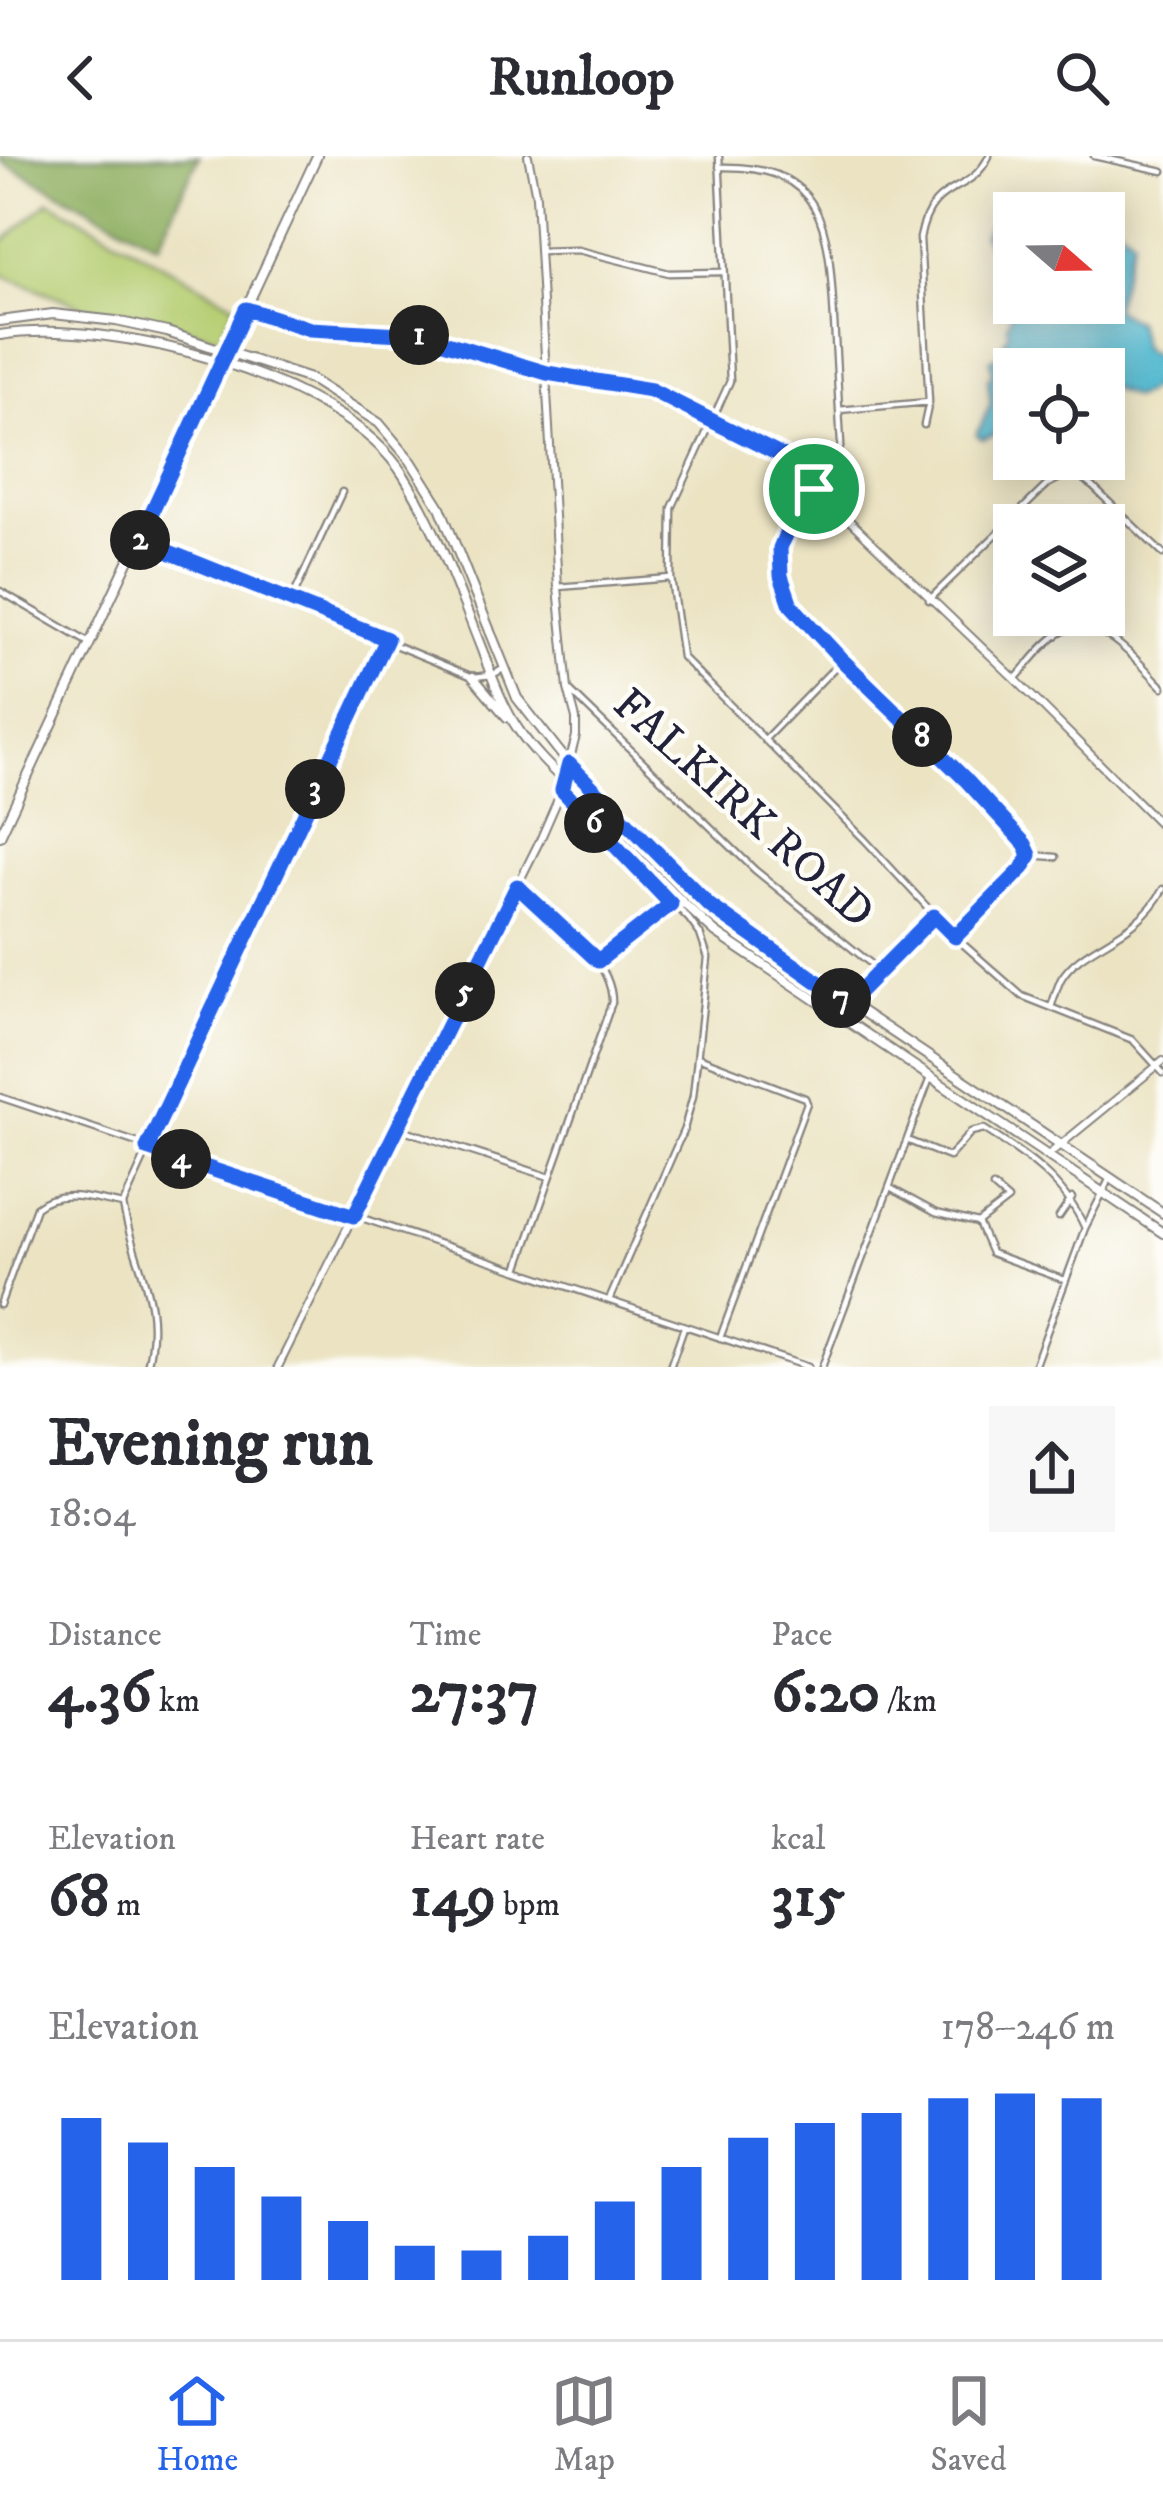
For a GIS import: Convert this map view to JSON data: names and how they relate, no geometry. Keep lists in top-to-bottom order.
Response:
{
  "streets": {
    "street": ["FALKIRK ROAD"]
  },
  "north": "right",
  "page": {
    "header": "Runloop",
    "pins": [
      "1",
      "2",
      "8",
      "3",
      "6",
      "5",
      "7",
      "4"
    ],
    "heading": ["Evening run", "18:04"],
    "stats": [
      ["Distance", "4.36 km"],
      ["Time", "27:37"],
      ["Pace", "6:20 /km"],
      ["Elevation", "68 m"],
      ["Heart rate", "149 bpm"],
      ["kcal", "315"]
    ],
    "chart": ["Elevation", "178–246 m"],
    "tabs": ["Home", "Map", "Saved"]
  }
}
